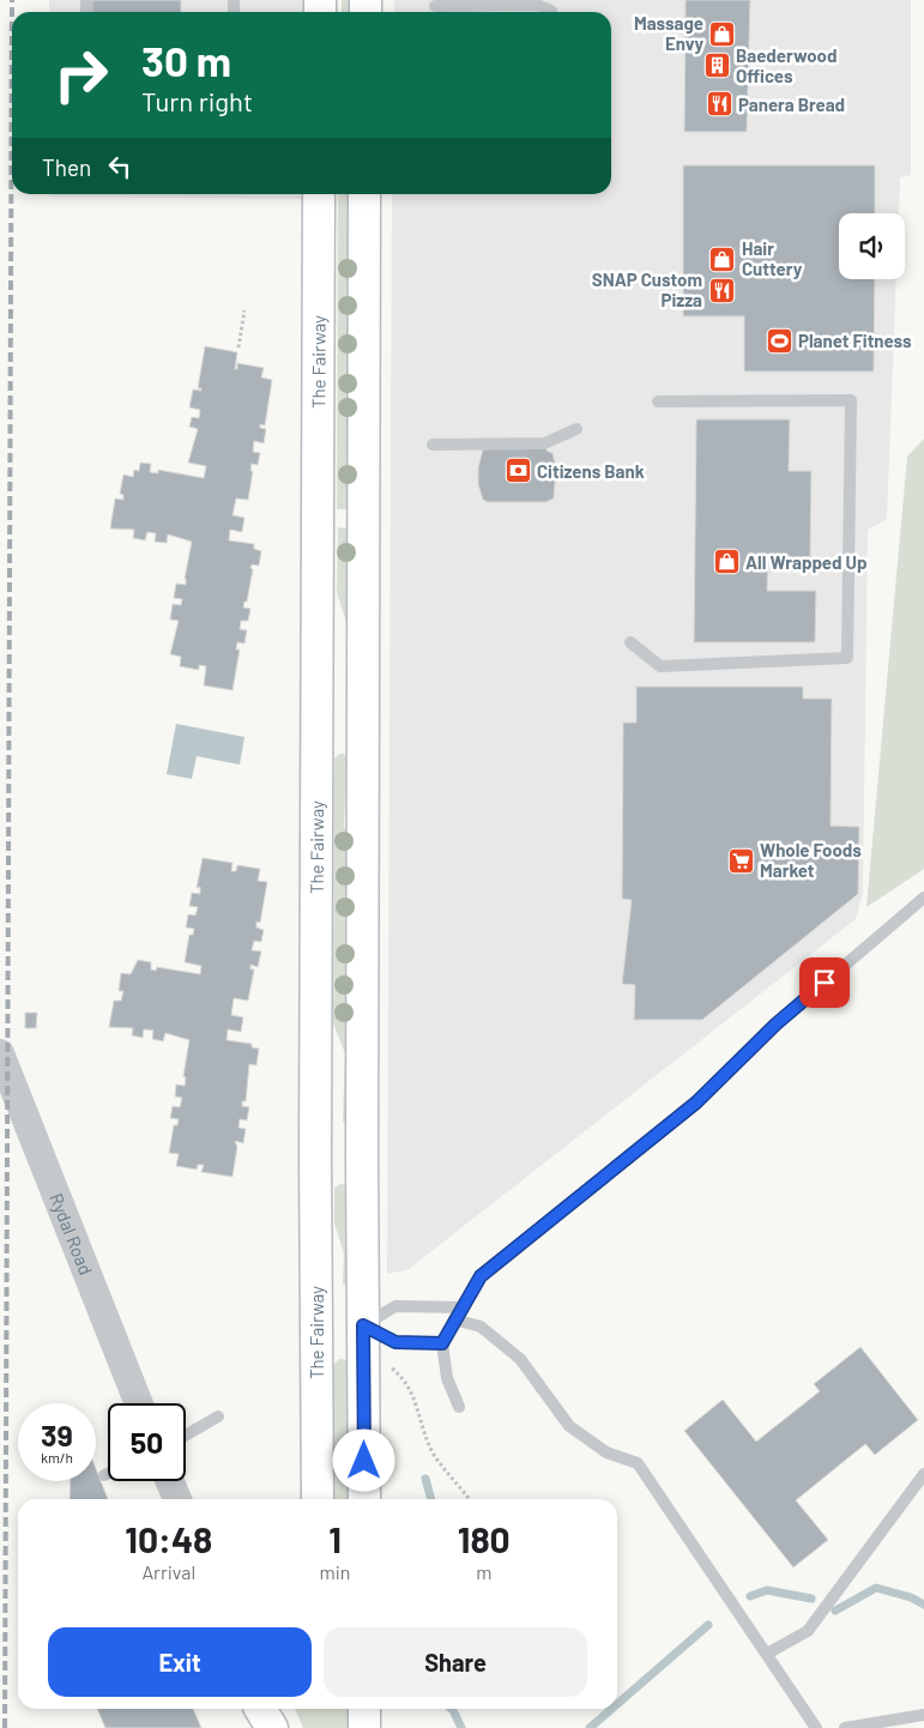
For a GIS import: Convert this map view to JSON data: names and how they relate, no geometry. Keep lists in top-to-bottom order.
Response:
{
  "streets": {
    "main road": ["The Fairway"],
    "street": ["Rydal Road"]
  },
  "places": {
    "shop": ["Massage Envy", "Hair Cuttery", "All Wrapped Up"],
    "building": ["Baederwood Offices"],
    "restaurant": ["Panera Bread", "SNAP Custom Pizza"],
    "sports": ["Planet Fitness"],
    "bank": ["Citizens Bank"],
    "supermarket": ["Whole Foods Market"]
  },
  "page": {
    "turn": ["30 m", "Turn right"],
    "then": "Then",
    "speed": "39 km/h",
    "limit": "50",
    "eta": [
      "10:48",
      "Arrival",
      "1",
      "min",
      "180",
      "m"
    ],
    "buttons": ["Exit", "Share"]
  }
}
